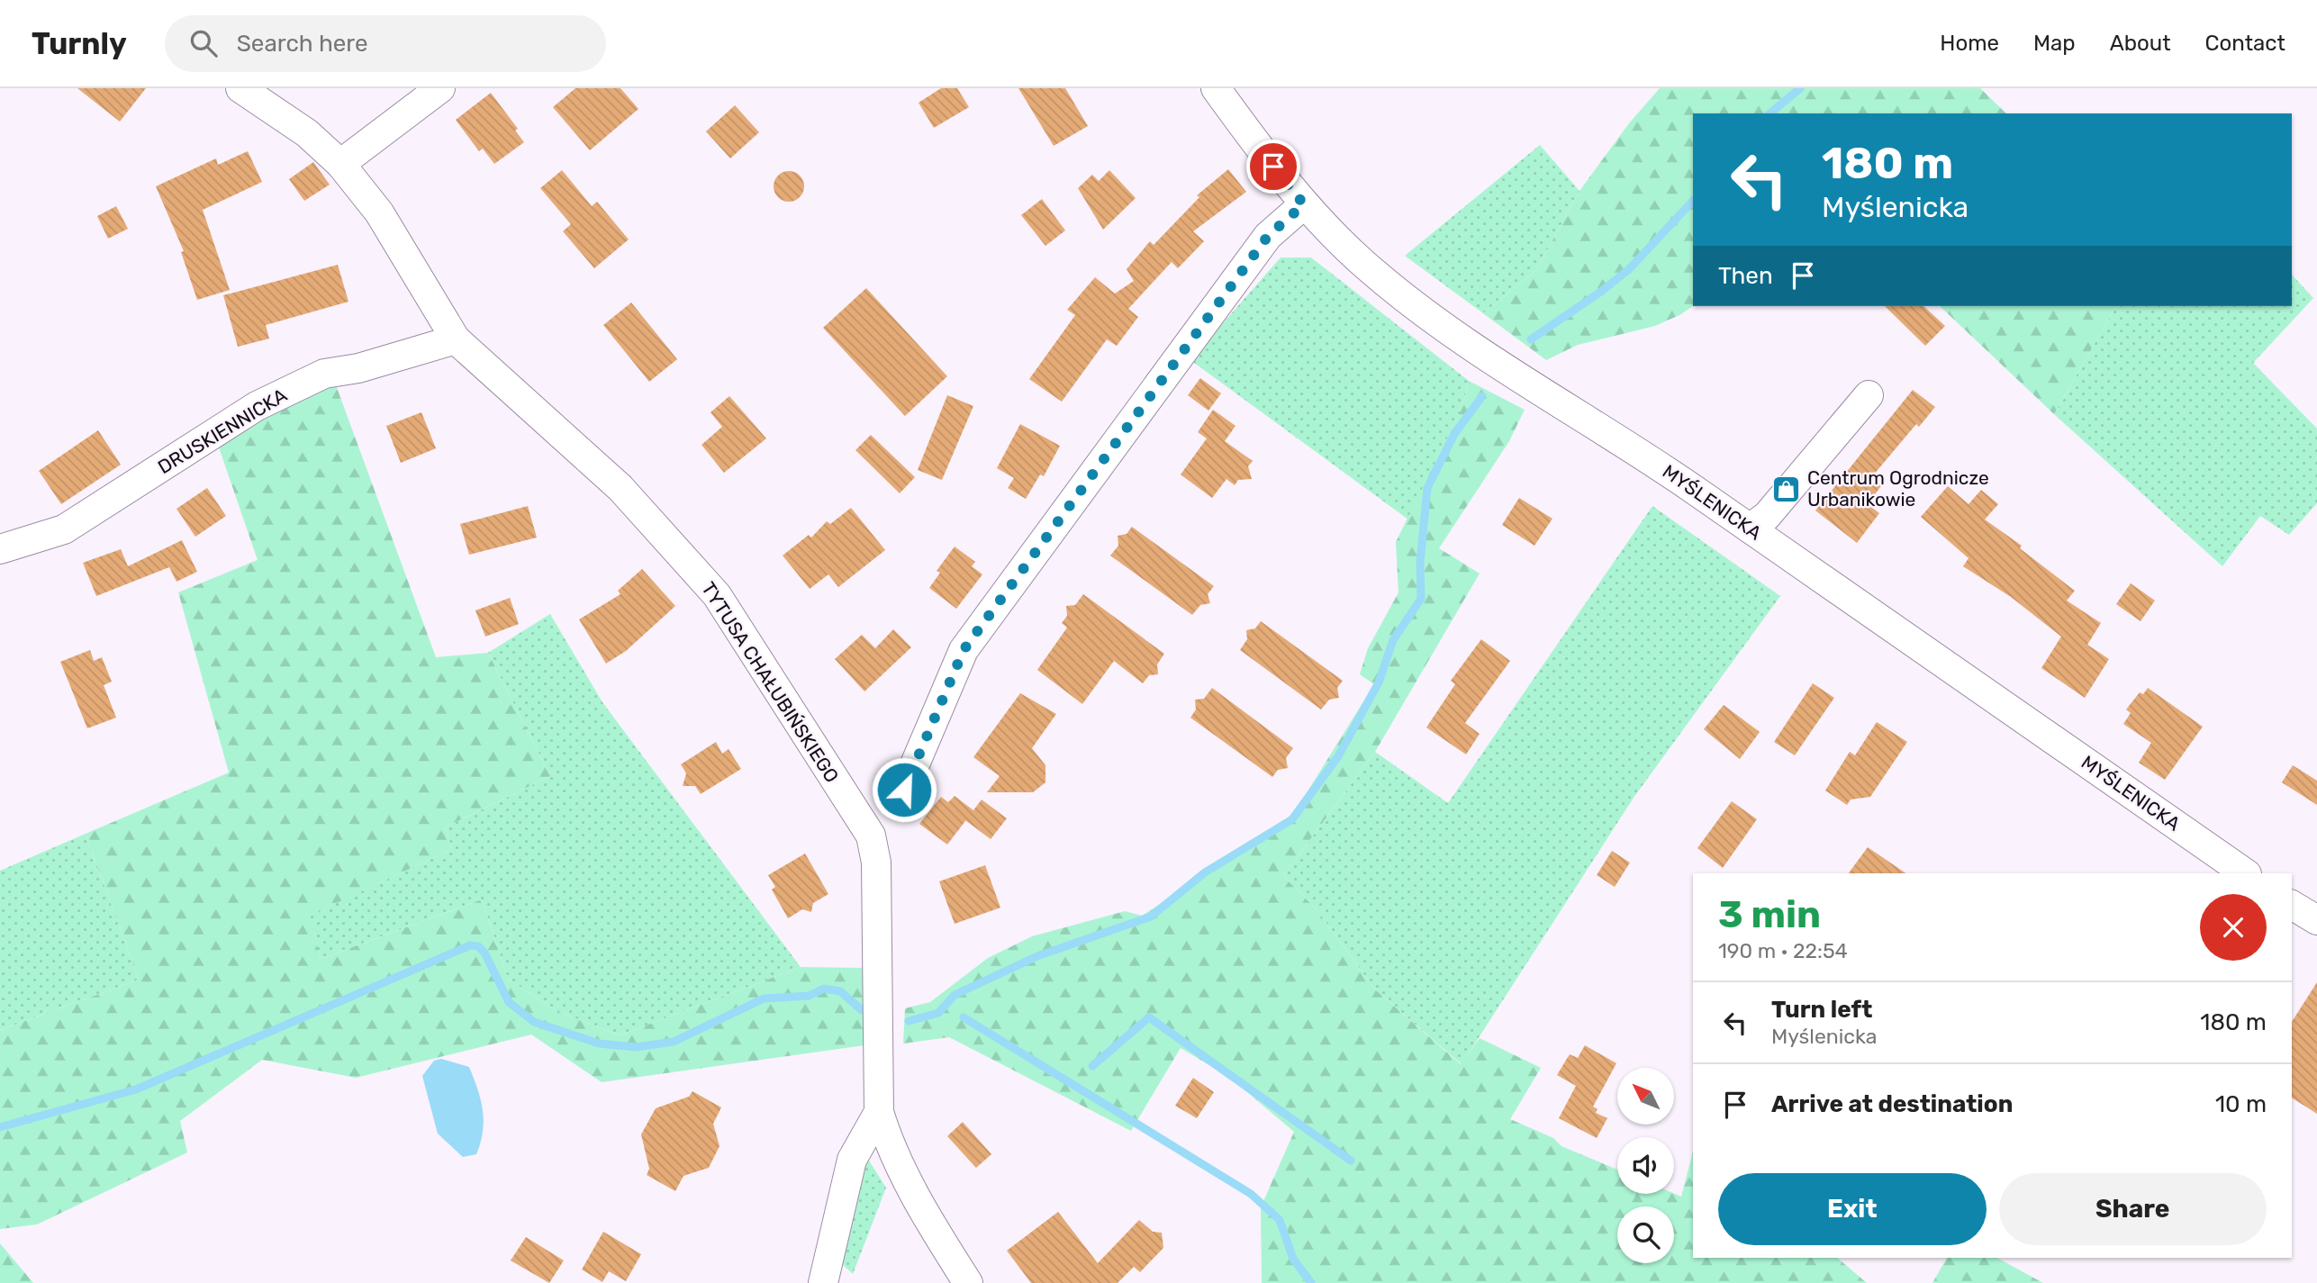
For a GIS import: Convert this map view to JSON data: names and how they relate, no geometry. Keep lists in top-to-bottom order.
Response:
{
  "streets": {
    "street": ["DRUSKIENNICKA", "MYŚLENICKA", "TYTUSA CHAŁUBIŃSKIEGO"]
  },
  "crossings": [
    ["DRUSKIENNICKA", "TYTUSA CHAŁUBIŃSKIEGO"]
  ],
  "places": {
    "shop": ["Centrum Ogrodnicze Urbanikowie"]
  },
  "north": "top left",
  "page": {
    "header": "Turnly",
    "search": "Search here",
    "nav": [
      "Home",
      "Map",
      "About",
      "Contact"
    ],
    "turn": ["180 m", "Myślenicka"],
    "then": "Then",
    "heading": ["3 min", "190 m · 22:54"],
    "list": [
      {
        "name": "Turn left",
        "note": "Myślenicka",
        "value": "180 m"
      },
      {
        "name": "Arrive at destination",
        "value": "10 m"
      }
    ],
    "buttons": ["Exit", "Share"]
  }
}
